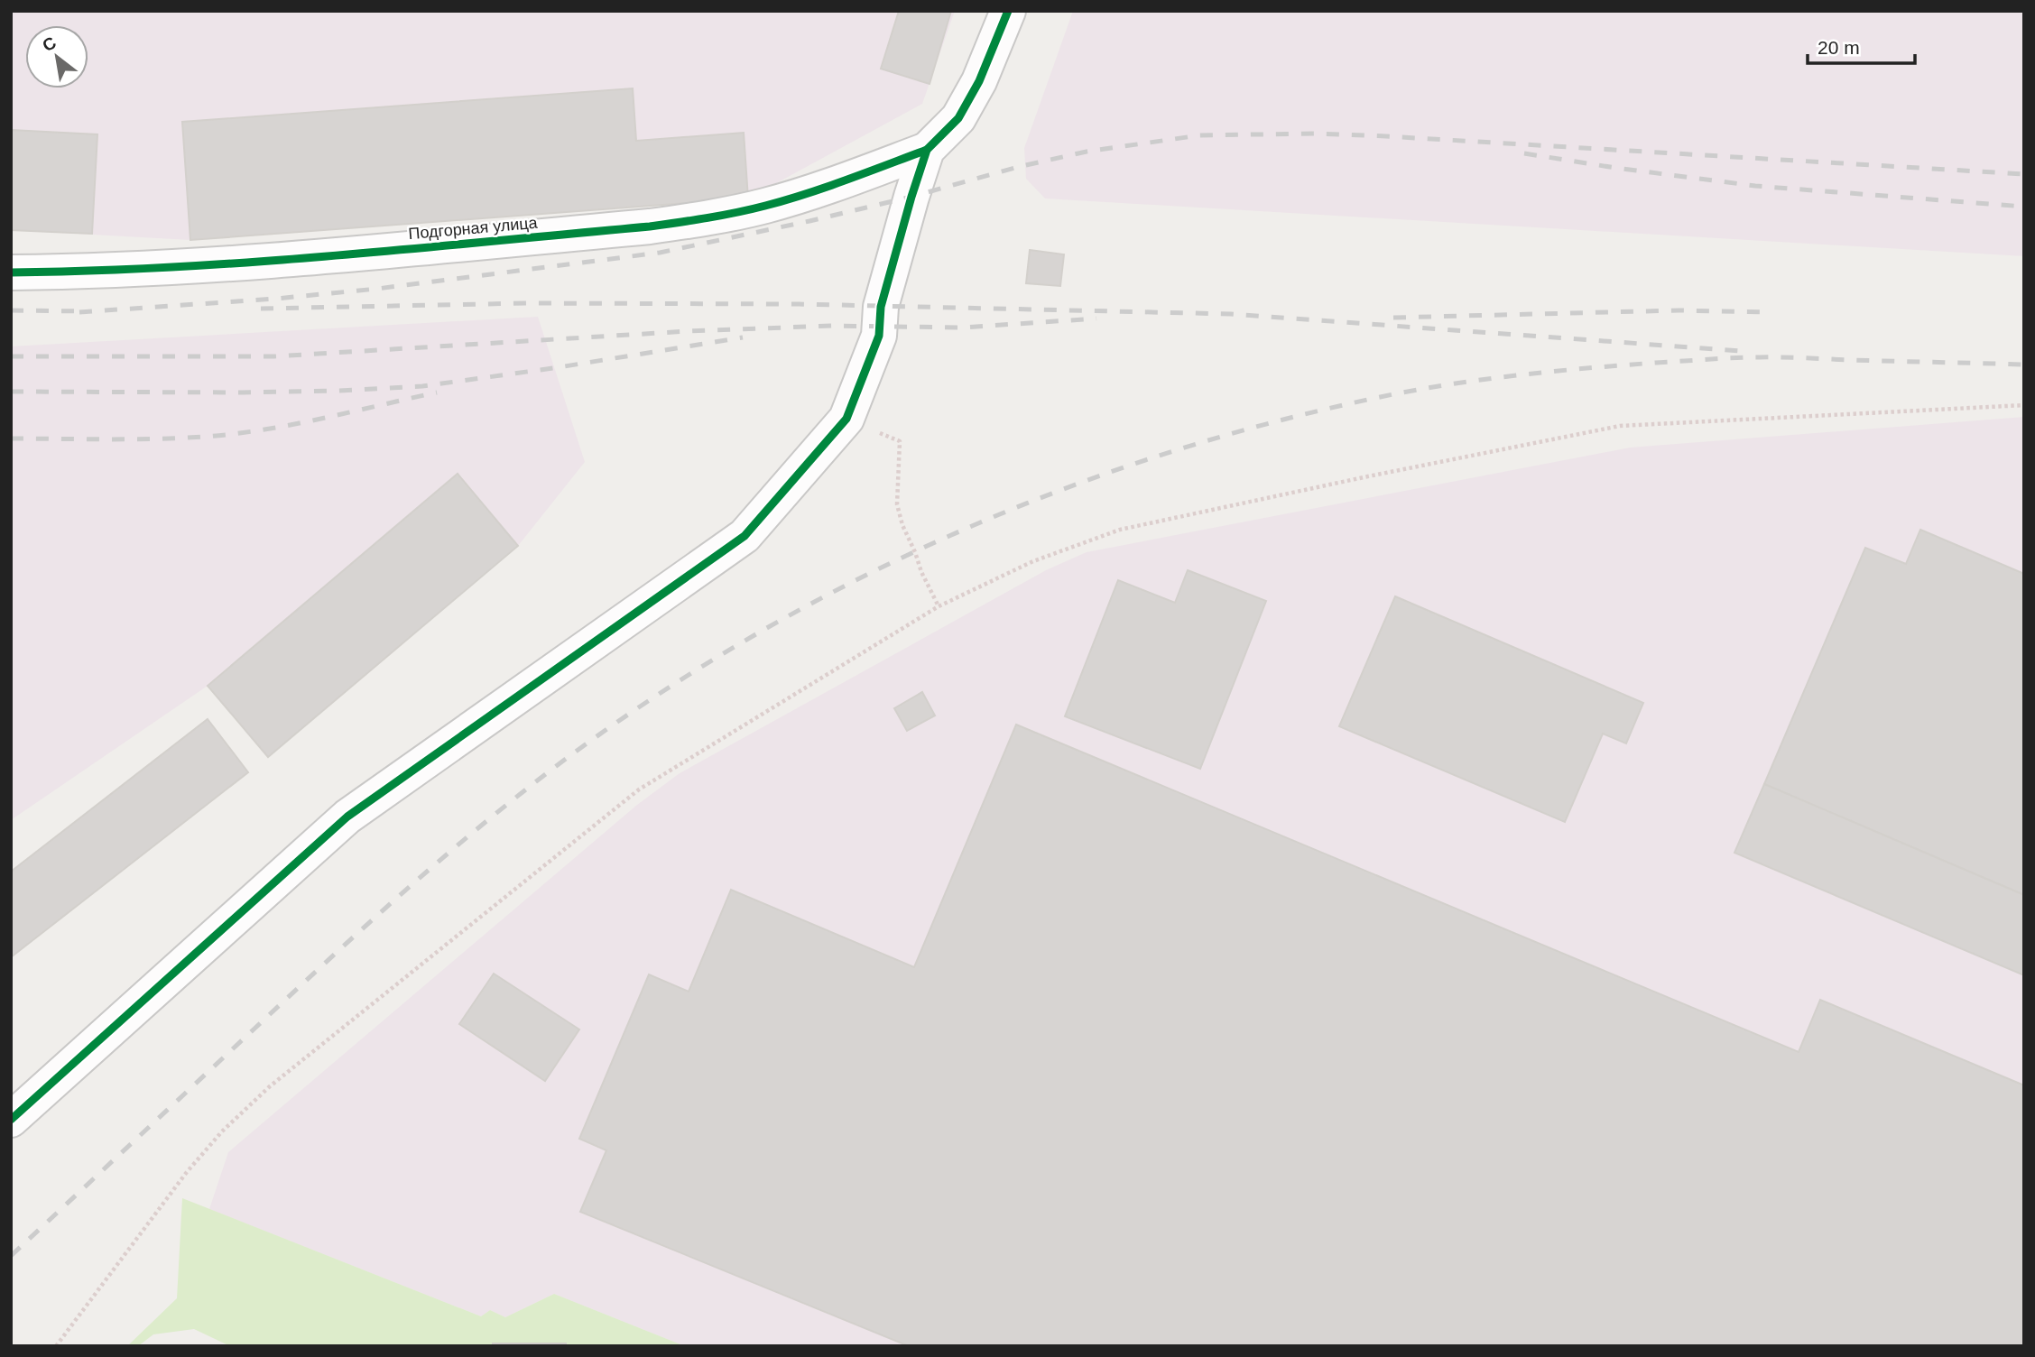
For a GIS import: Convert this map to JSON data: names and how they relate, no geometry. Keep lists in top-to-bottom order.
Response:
{
  "streets": {
    "street": ["Подгорная улица"]
  },
  "scale_bar": "20 m",
  "north": "top left"
}
